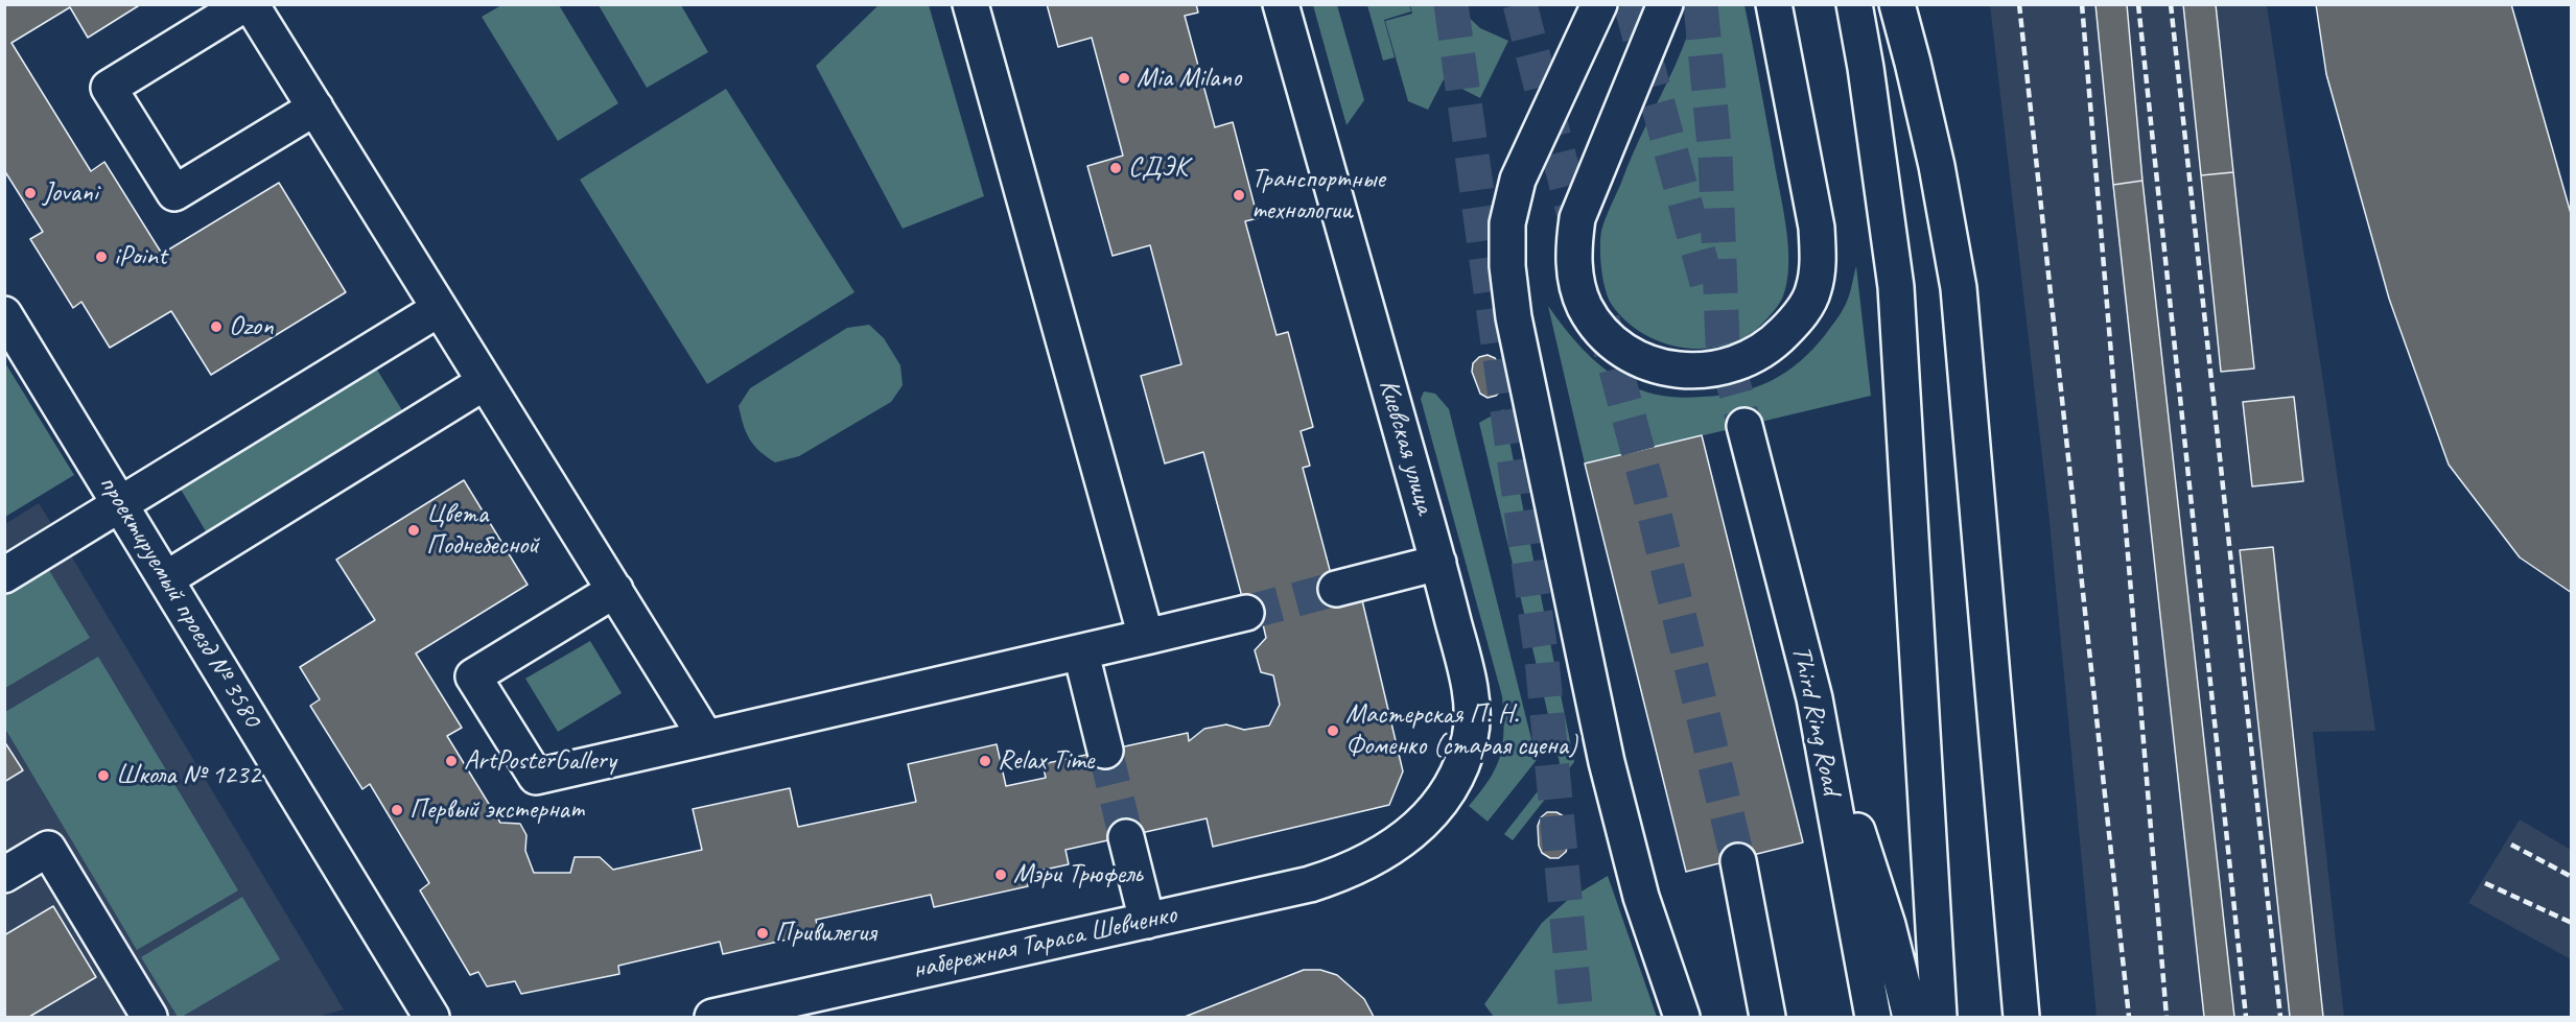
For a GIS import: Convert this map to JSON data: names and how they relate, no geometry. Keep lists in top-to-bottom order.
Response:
{
  "streets": {
    "main road": [
      "Киевская улица",
      "проектируемый проезд № 3580",
      "Third Ring Road",
      "набережная Тараса Шевченко"
    ]
  },
  "crossings": [
    ["Киевская улица", "набережная Тараса Шевченко"]
  ],
  "places": [
    "Mia Milano",
    "СДЭК",
    "Jovani",
    "Транспортные технологии",
    "iPoint",
    "Ozon",
    "Цвета Поднебесной",
    "Мастерская П. Н. Фоменко (старая сцена)",
    "ArtPosterGallery",
    "Relax Time",
    "Школа № 1232",
    "Первый экстернат",
    "Мэри Трюфель",
    "Привилегия"
  ]
}
